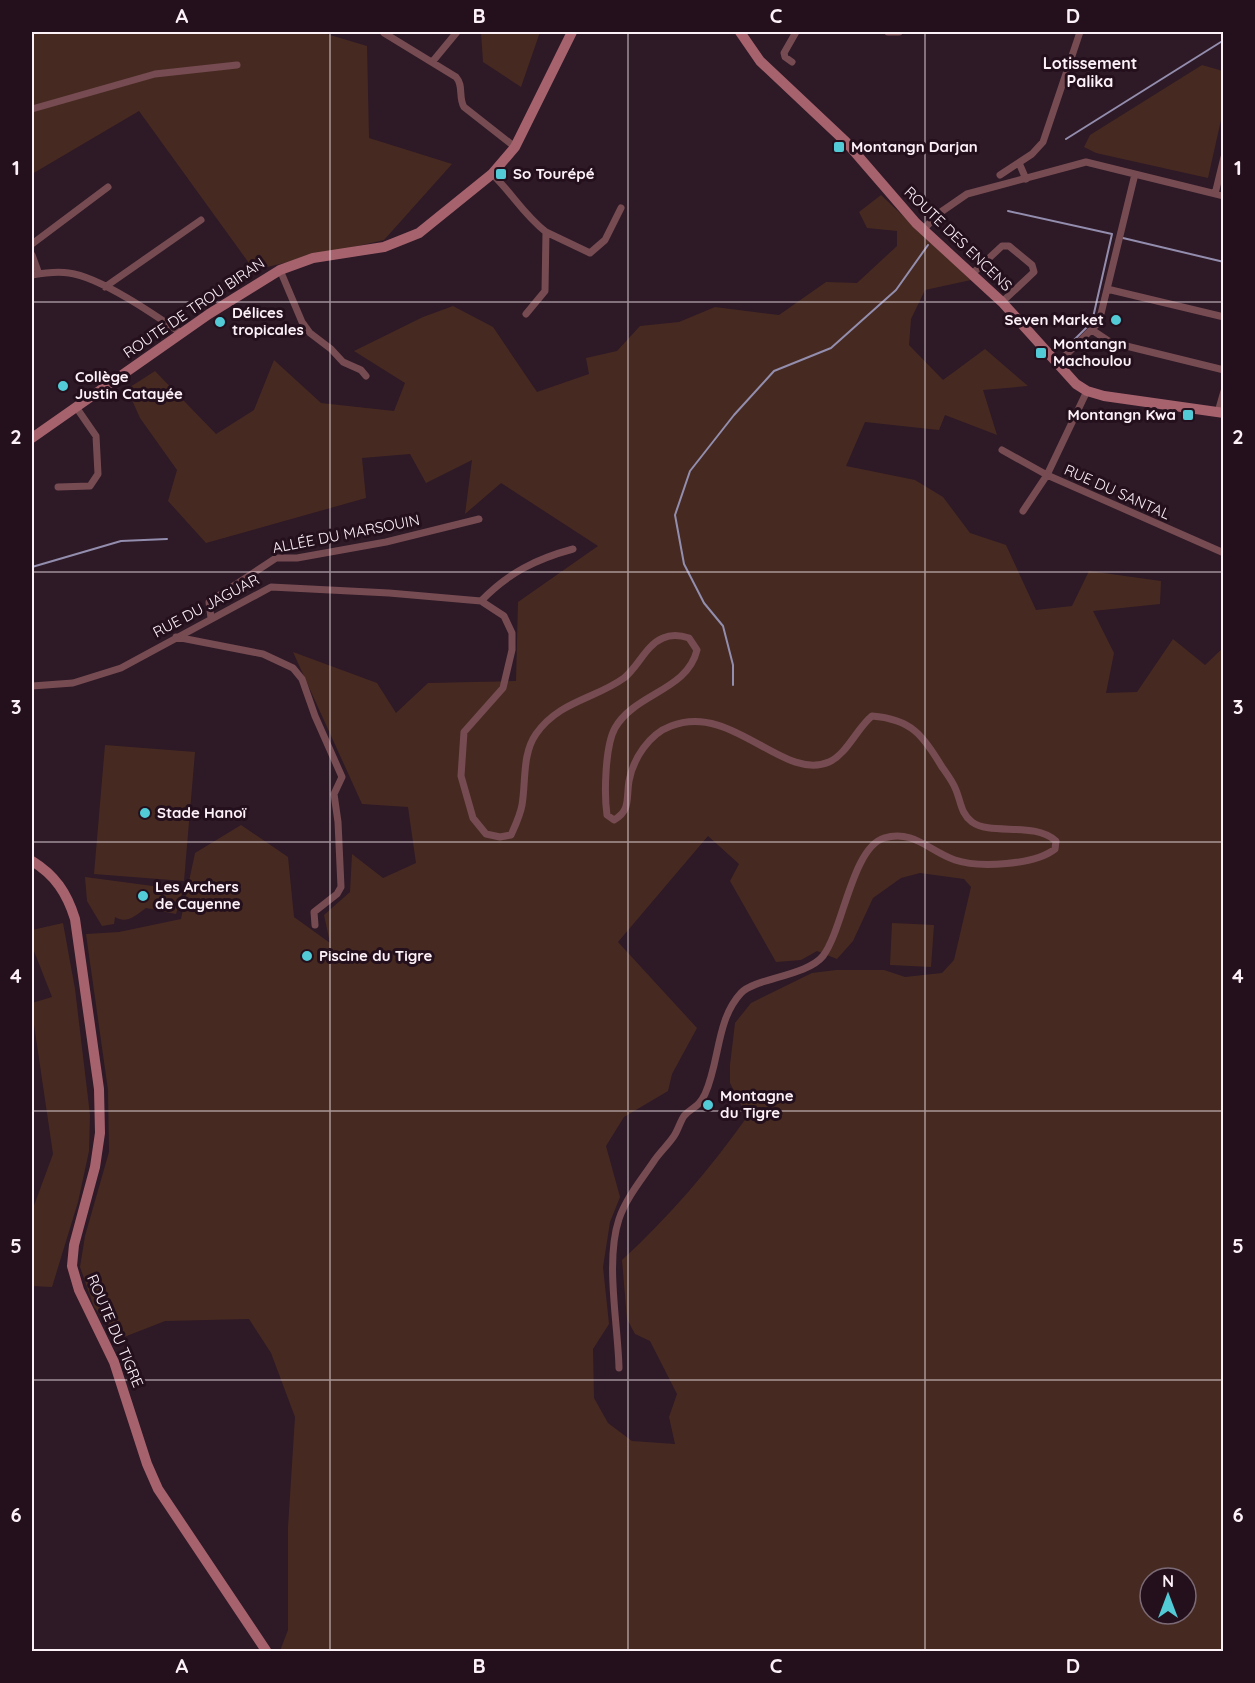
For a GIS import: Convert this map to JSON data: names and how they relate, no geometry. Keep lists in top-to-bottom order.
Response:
{
  "streets": {
    "main road": ["ROUTE DES ENCENS", "ROUTE DE TROU BIRAN", "ROUTE DU TIGRE"],
    "street": ["RUE DU SANTAL", "ALLÉE DU MARSOUIN", "RUE DU JAGUAR"]
  },
  "crossings": [
    ["ALLÉE DU MARSOUIN", "RUE DU JAGUAR"]
  ],
  "districts": ["Lotissement Palika"],
  "places": {
    "transit": [
      "Montangn Darjan",
      "So Tourépé",
      "Montangn Machoulou",
      "Montangn Kwa"
    ],
    "other": [
      "Seven Market",
      "Délices tropicales",
      "Collège Justin Catayée",
      "Stade Hanoï",
      "Les Archers de Cayenne",
      "Piscine du Tigre",
      "Montagne du Tigre"
    ]
  },
  "north": "top",
  "grid": {
    "columns": [
      "A",
      "B",
      "C",
      "D"
    ],
    "rows": [
      "1",
      "2",
      "3",
      "4",
      "5",
      "6"
    ]
  }
}
